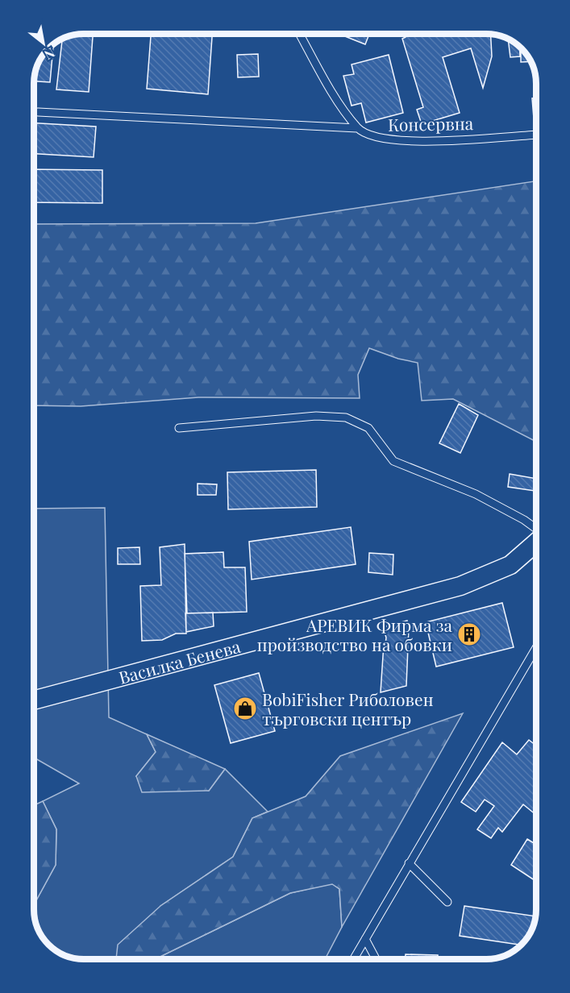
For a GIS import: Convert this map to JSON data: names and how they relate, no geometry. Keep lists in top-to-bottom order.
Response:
{
  "streets": {
    "street": ["Василка Бенева"],
    "lane": ["Консервна"]
  },
  "places": {
    "building": ["АРЕВИК Фирма за пройзводство на обовки"],
    "shop": ["BobiFisher Риболовен търговски център"]
  },
  "north": "bottom right"
}
